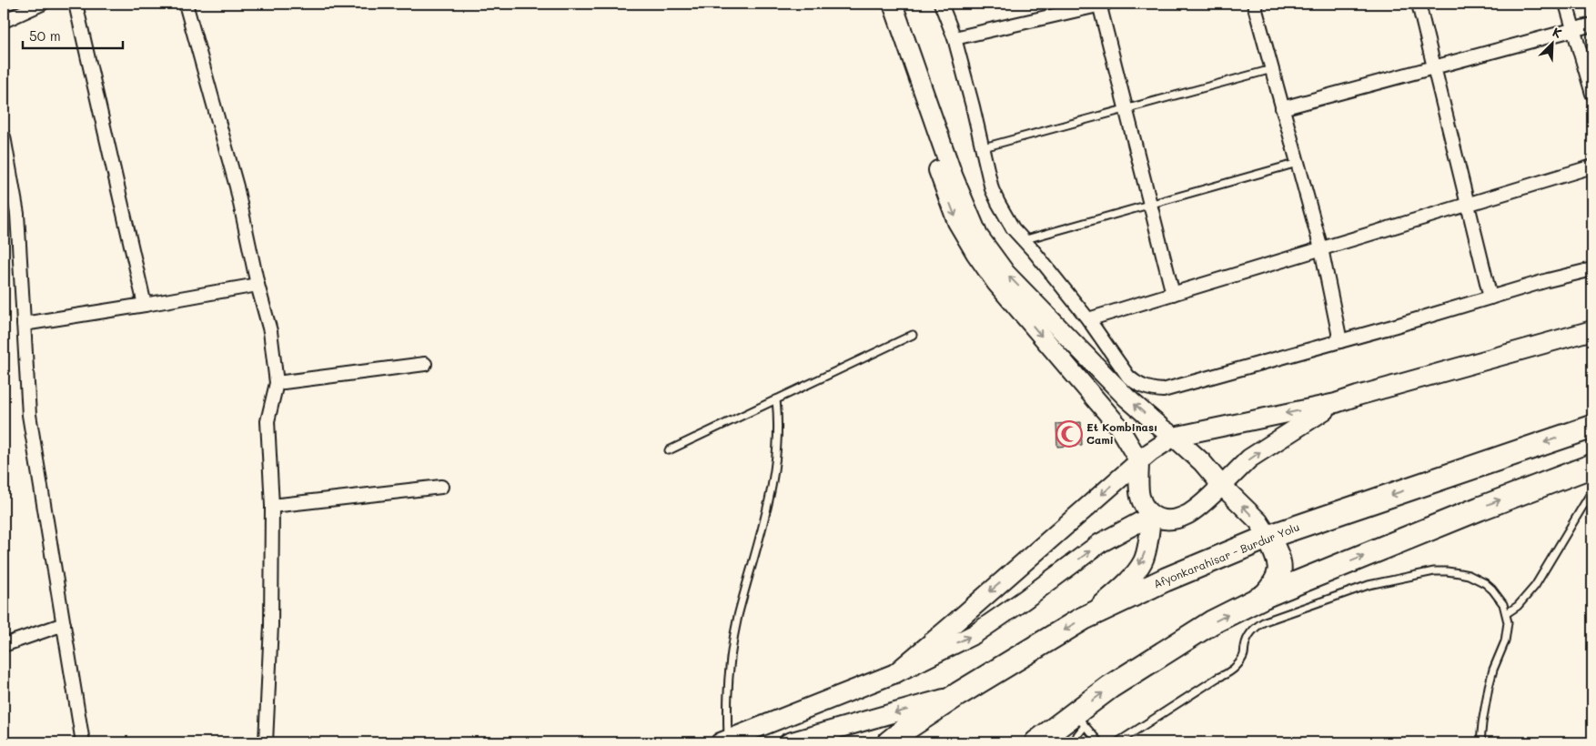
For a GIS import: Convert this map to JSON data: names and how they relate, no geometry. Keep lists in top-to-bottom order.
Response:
{
  "streets": {
    "highway": ["Afyonkarahisar - Burdur Yolu"]
  },
  "places": {
    "mosque": ["Et Kombinası Cami"]
  },
  "scale_bar": "50 m",
  "north": "top right"
}
